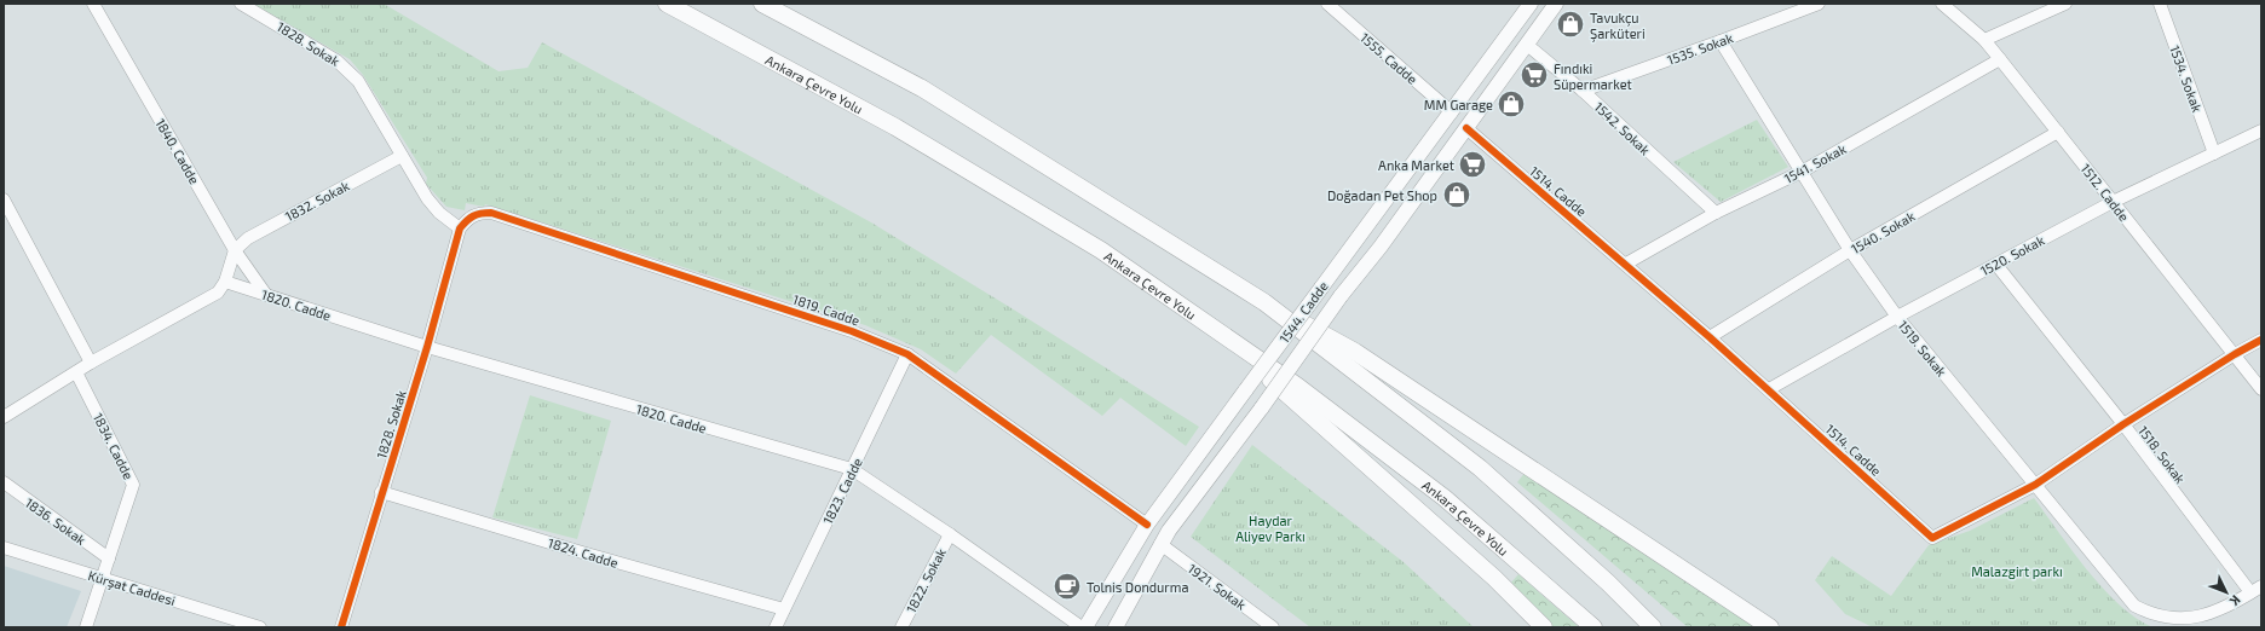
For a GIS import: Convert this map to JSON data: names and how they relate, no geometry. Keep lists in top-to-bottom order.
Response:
{
  "streets": {
    "highway": ["Ankara Çevre Yolu"],
    "main road": ["1544. Cadde"],
    "street": [
      "1828. Sokak",
      "1535. Sokak",
      "1555. Cadde",
      "1534. Sokak",
      "1542. Sokak",
      "1840. Cadde",
      "1541. Sokak",
      "1514. Cadde",
      "1512. Cadde",
      "1832. Sokak",
      "1540. Sokak",
      "1520. Sokak",
      "1820. Cadde",
      "1819. Cadde",
      "1519. Sokak",
      "1834. Cadde",
      "1518. Sokak",
      "1823. Cadde",
      "1836. Sokak",
      "1824. Cadde",
      "1822. Sokak",
      "1921. Sokak",
      "Kürşat Caddesi"
    ]
  },
  "crossings": [
    ["1828. Sokak", "1832. Sokak"],
    ["1828. Sokak", "1820. Cadde"],
    ["1828. Sokak", "1819. Cadde"],
    ["1828. Sokak", "1824. Cadde"],
    ["1535. Sokak", "1542. Sokak"],
    ["1535. Sokak", "1519. Sokak"],
    ["1555. Cadde", "1544. Cadde"],
    ["1534. Sokak", "1520. Sokak"],
    ["1542. Sokak", "1541. Sokak"],
    ["1542. Sokak", "1544. Cadde"],
    ["1840. Cadde", "1832. Sokak"],
    ["1840. Cadde", "1820. Cadde"],
    ["1541. Sokak", "1514. Cadde"],
    ["1541. Sokak", "1512. Cadde"],
    ["1541. Sokak", "1519. Sokak"],
    ["1514. Cadde", "1512. Cadde"],
    ["1514. Cadde", "1540. Sokak"],
    ["1514. Cadde", "1520. Sokak"],
    ["1514. Cadde", "1544. Cadde"],
    ["1514. Cadde", "1519. Sokak"],
    ["1514. Cadde", "1518. Sokak"],
    ["1512. Cadde", "1540. Sokak"],
    ["1512. Cadde", "1520. Sokak"],
    ["1540. Sokak", "1519. Sokak"],
    ["1520. Sokak", "1519. Sokak"],
    ["1520. Sokak", "1518. Sokak"],
    ["1820. Cadde", "1823. Cadde"],
    ["1820. Cadde", "1822. Sokak"],
    ["1819. Cadde", "1544. Cadde"],
    ["1819. Cadde", "1823. Cadde"],
    ["1544. Cadde", "1921. Sokak"],
    ["1519. Sokak", "1518. Sokak"],
    ["1834. Cadde", "1836. Sokak"],
    ["1834. Cadde", "Kürşat Caddesi"],
    ["1823. Cadde", "1824. Cadde"]
  ],
  "parks": ["Haydar Aliyev Parkı", "Malazgirt parkı"],
  "places": {
    "shop": ["Tavukçu Şarküteri", "MM Garage", "Doğadan Pet Shop"],
    "supermarket": ["Fındıki Süpermarket", "Anka Market"],
    "cafe": ["Tolnis Dondurma"]
  },
  "north": "bottom right"
}
